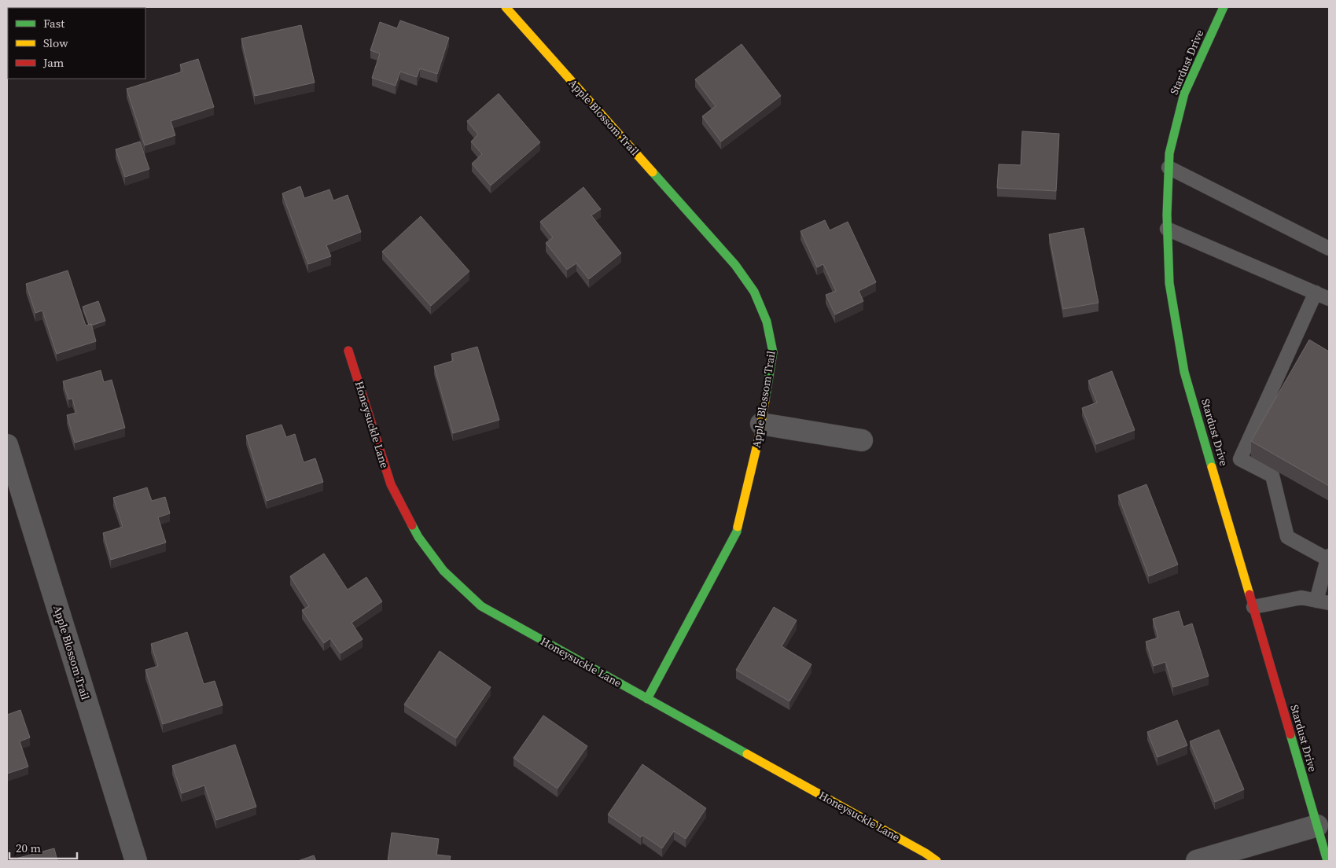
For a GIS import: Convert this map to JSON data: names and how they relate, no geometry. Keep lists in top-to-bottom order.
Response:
{
  "streets": {
    "street": ["Stardust Drive", "Apple Blossom Trail", "Honeysuckle Lane"]
  },
  "crossings": [
    ["Apple Blossom Trail", "Honeysuckle Lane"]
  ],
  "legend": ["Fast", "Slow", "Jam"],
  "scale_bar": "20 m"
}
